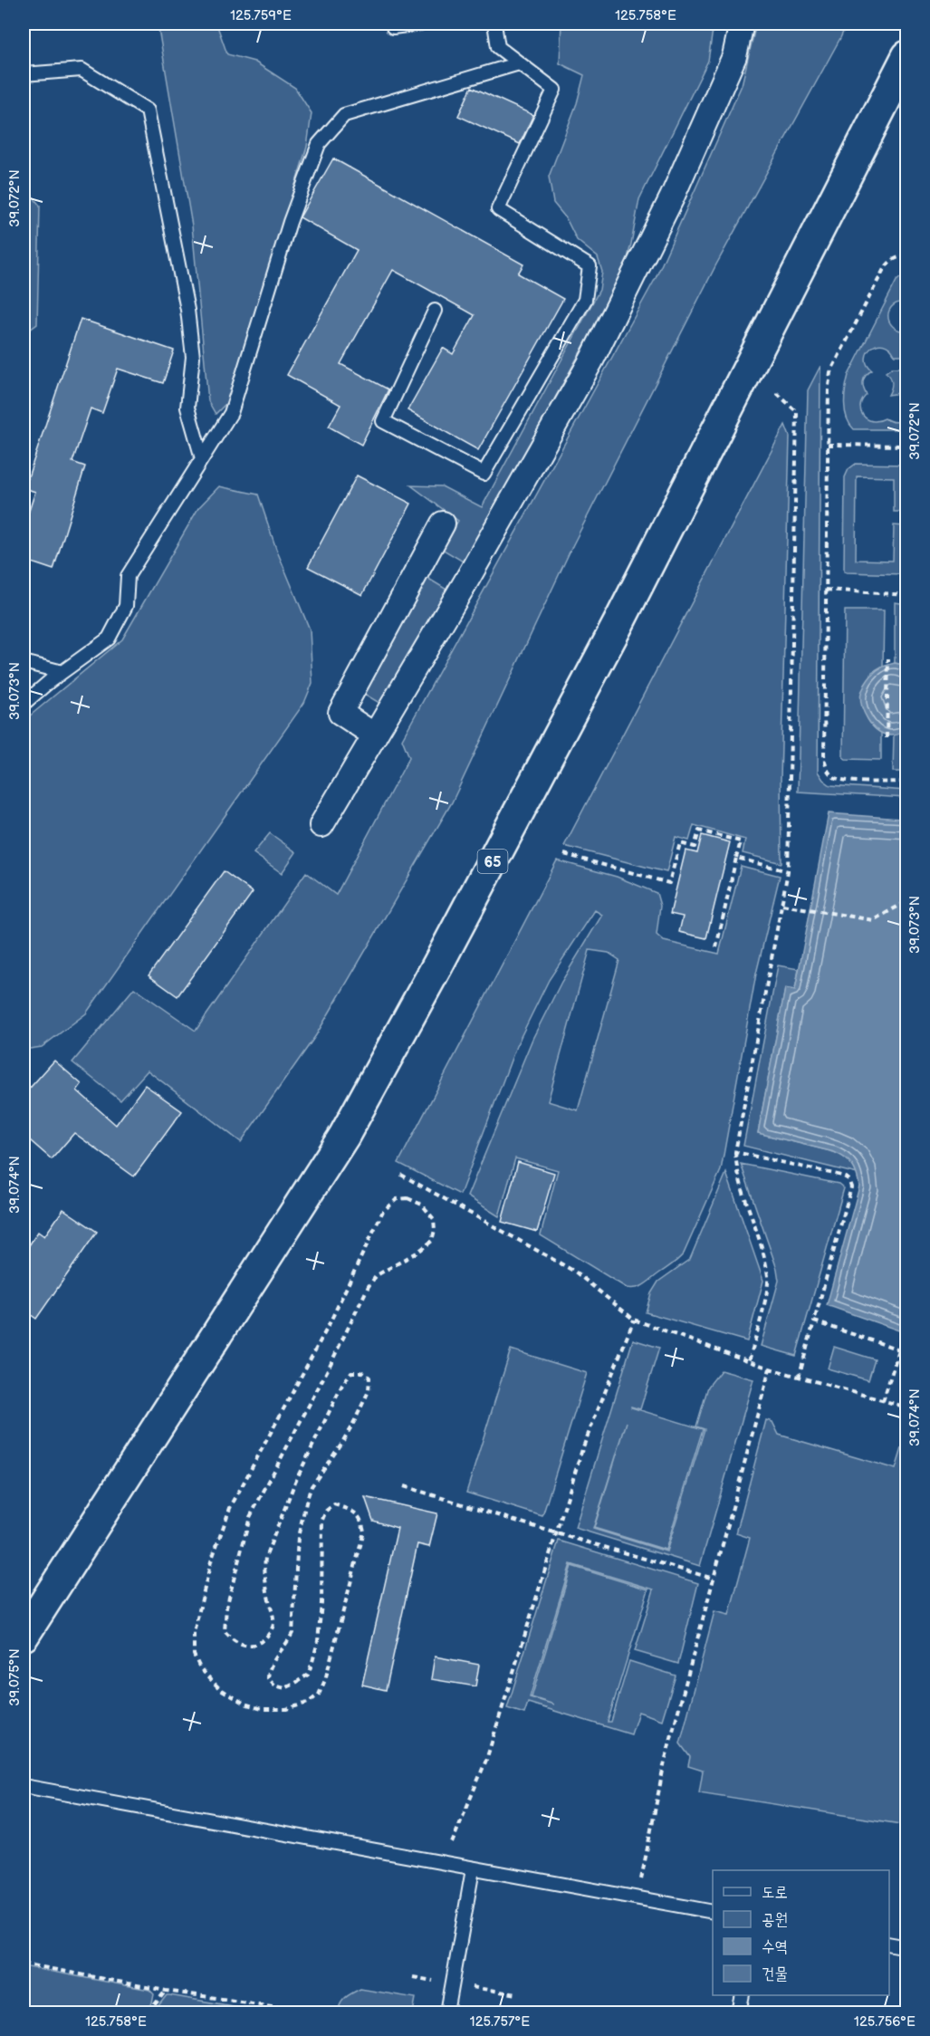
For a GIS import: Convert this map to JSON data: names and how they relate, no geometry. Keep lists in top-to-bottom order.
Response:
{
  "streets": {
    "main road": ["65"]
  },
  "legend": [
    "도로",
    "공원",
    "수역",
    "건물"
  ],
  "coordinates": [
    "125.759°E",
    "125.758°E",
    "39.072°N",
    "39.073°N",
    "39.074°N",
    "39.075°N",
    "125.757°E",
    "125.756°E"
  ]
}
